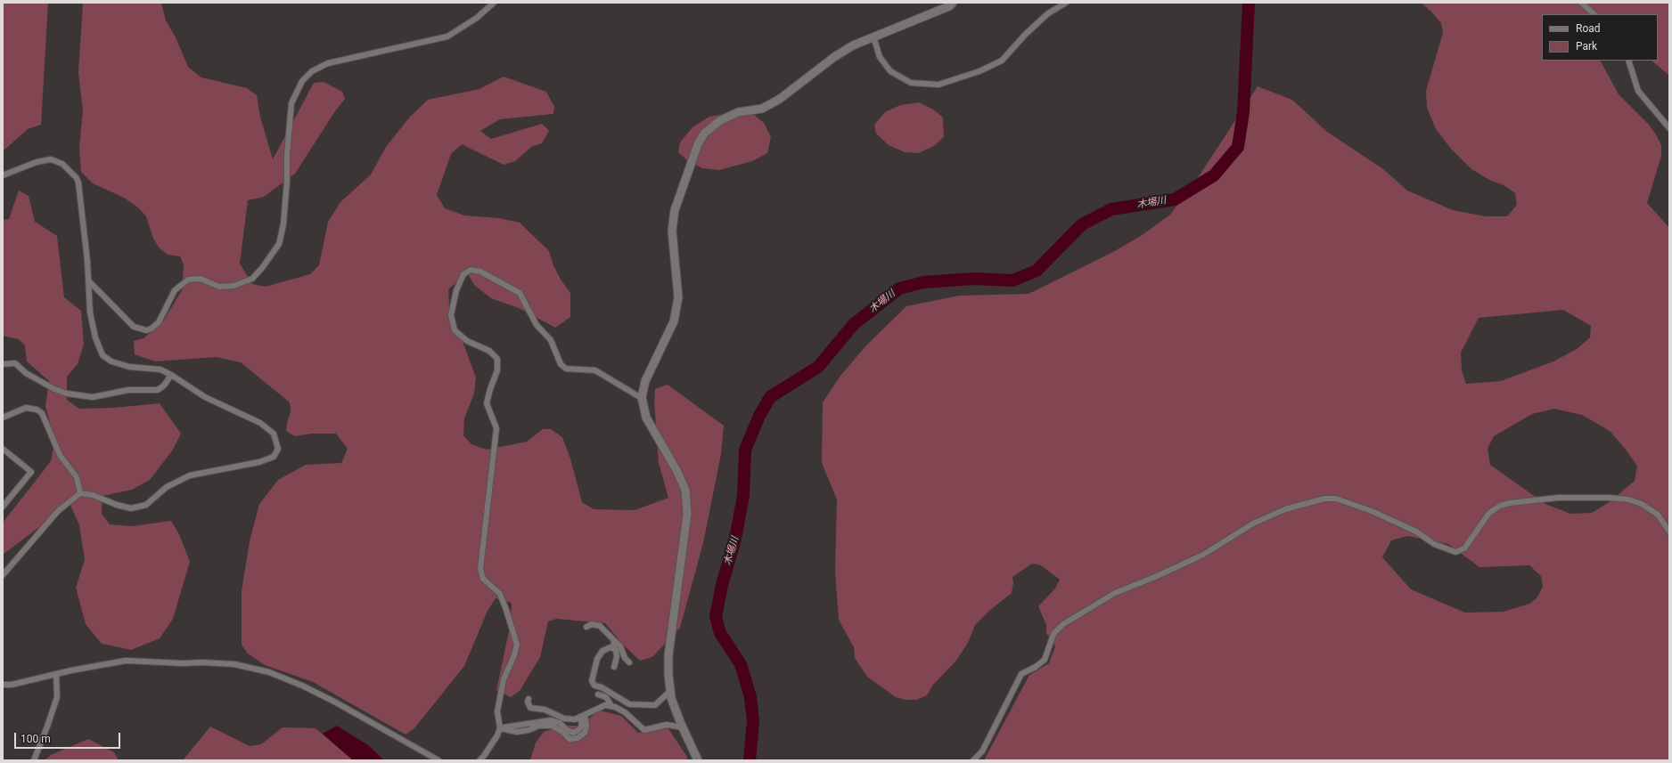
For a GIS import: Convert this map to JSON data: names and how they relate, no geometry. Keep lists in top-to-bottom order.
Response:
{
  "water": ["木場川"],
  "legend": ["Road", "Park"],
  "scale_bar": "100 m"
}
